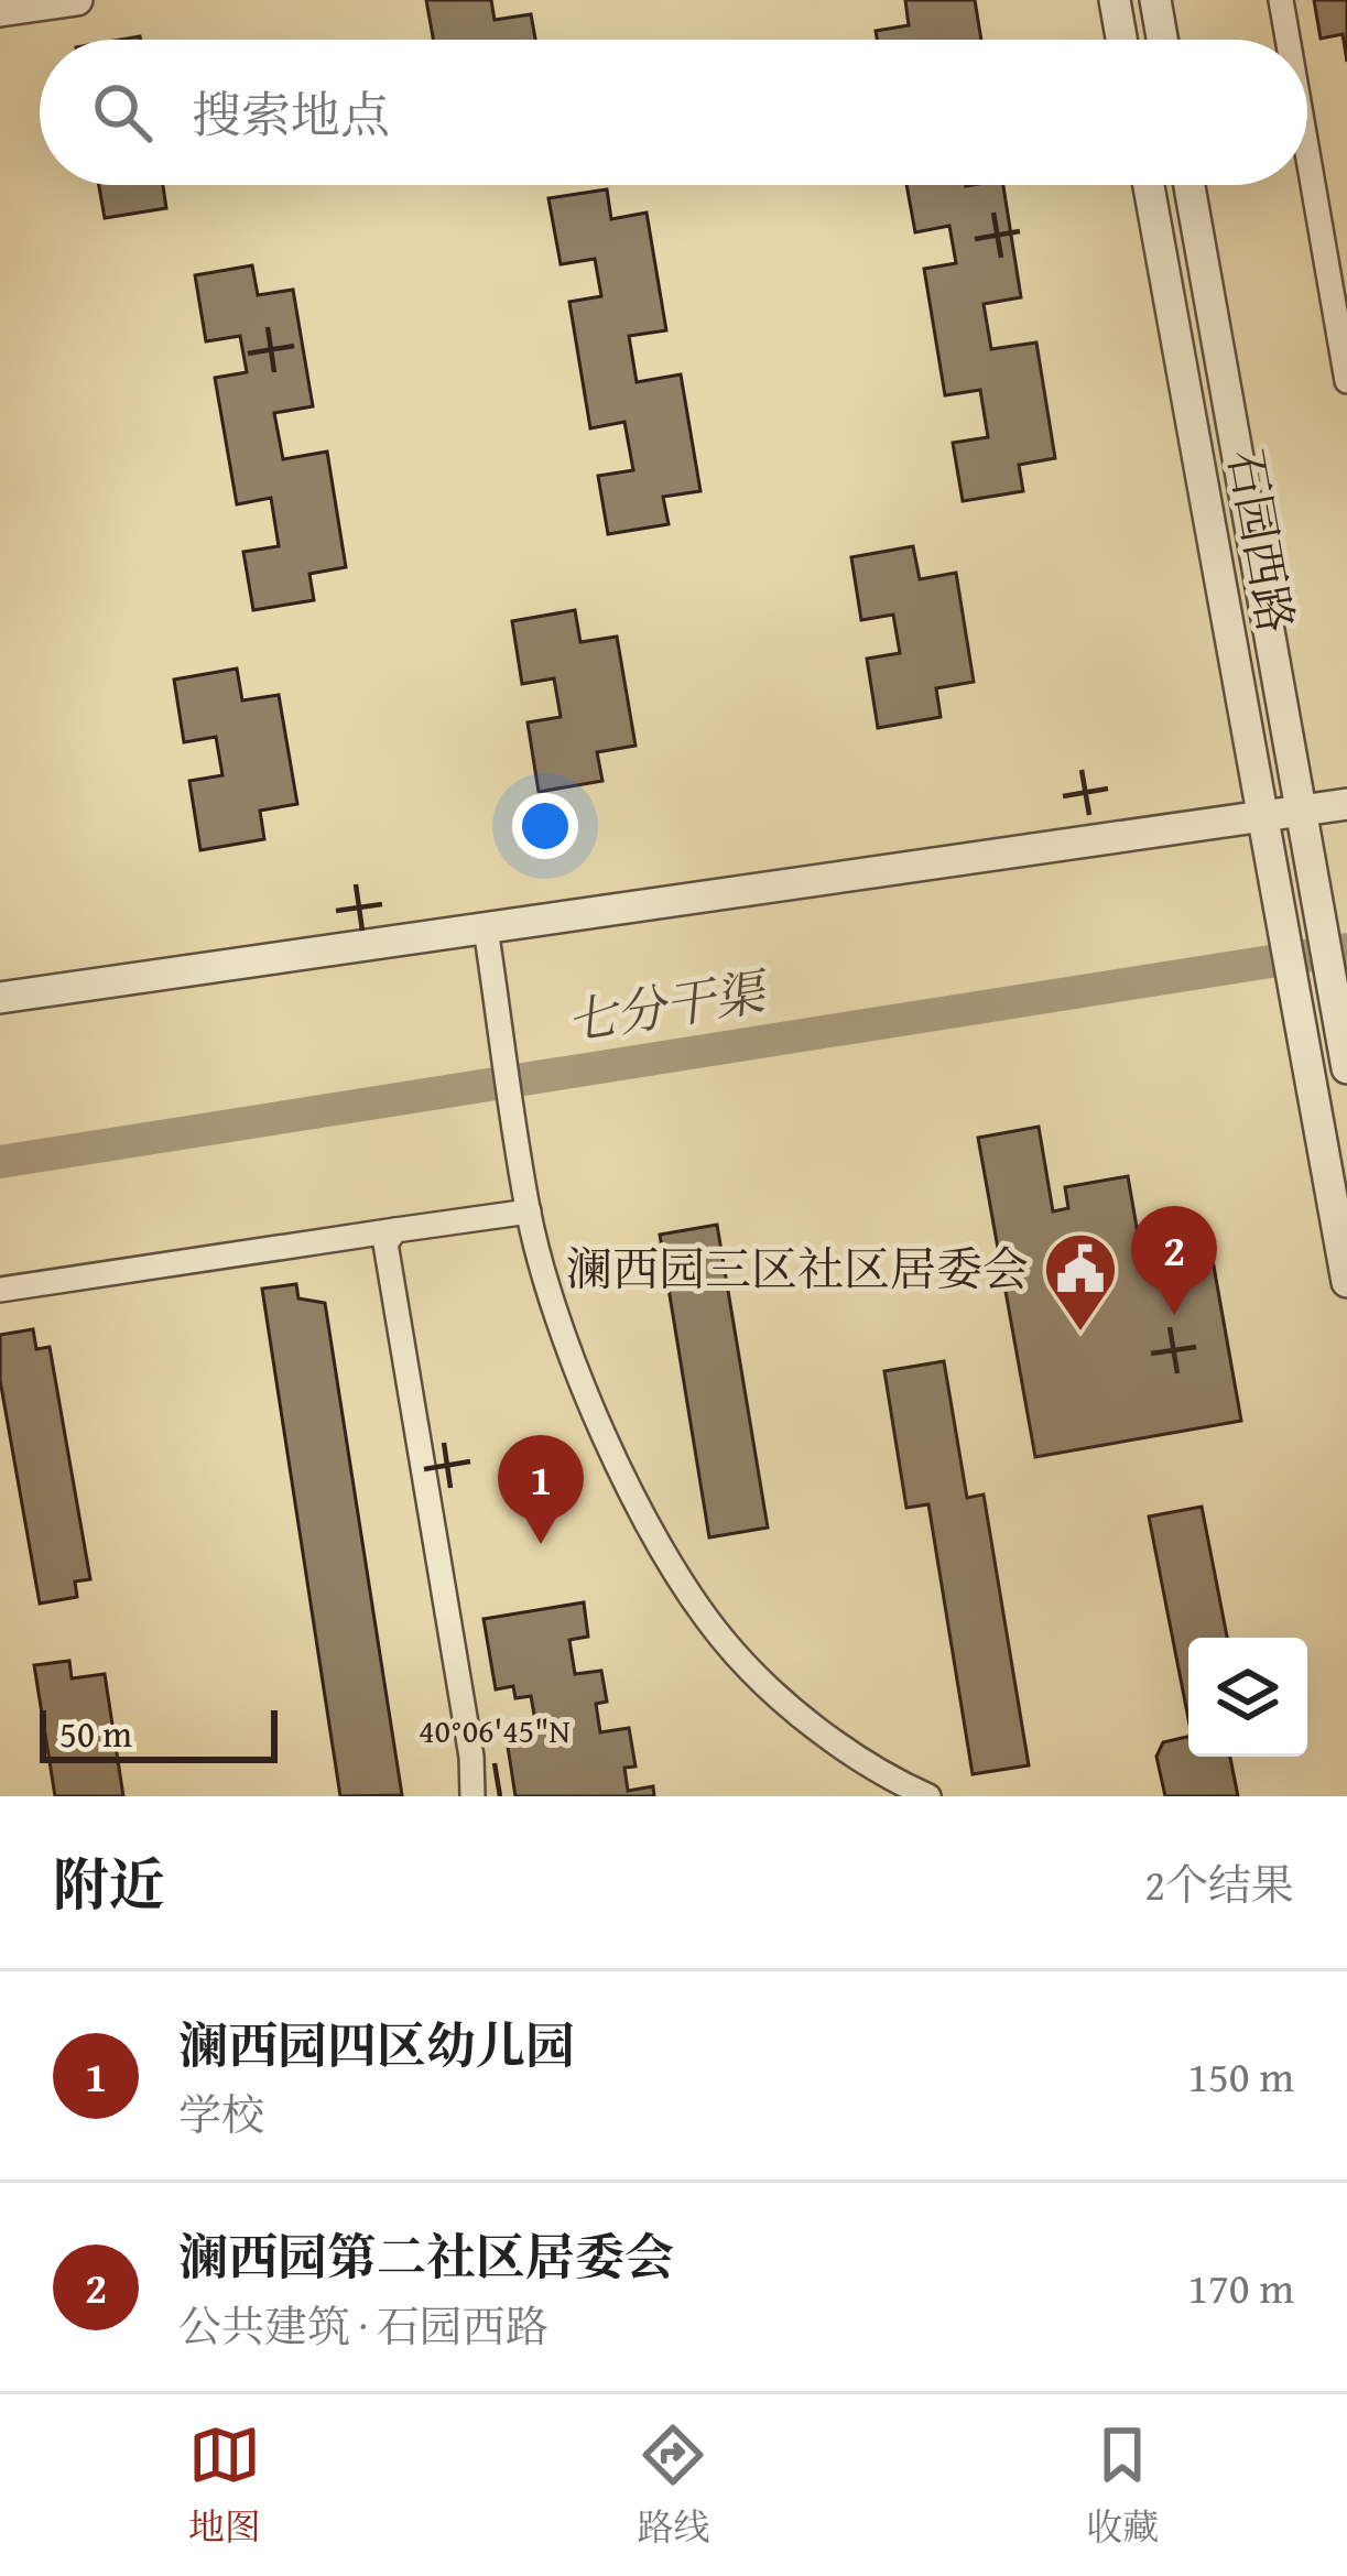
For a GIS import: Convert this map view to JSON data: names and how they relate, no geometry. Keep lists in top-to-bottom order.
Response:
{
  "streets": {
    "street": ["石园西路"]
  },
  "water": ["七分干渠"],
  "places": {
    "public building": ["澜西园三区社区居委会"]
  },
  "scale_bar": "50 m",
  "page": {
    "search": "搜索地点",
    "pins": ["2", "1"],
    "scale": "50 m",
    "heading": ["附近", "2个结果"],
    "list": [
      {
        "mark": "1",
        "name": "澜西园四区幼儿园",
        "note": "学校",
        "value": "150 m"
      },
      {
        "mark": "2",
        "name": "澜西园第二社区居委会",
        "note": "公共建筑 · 石园西路",
        "value": "170 m"
      }
    ],
    "nav": ["地图", "路线", "收藏"]
  },
  "coordinates": ["40°06'45\"N"]
}
